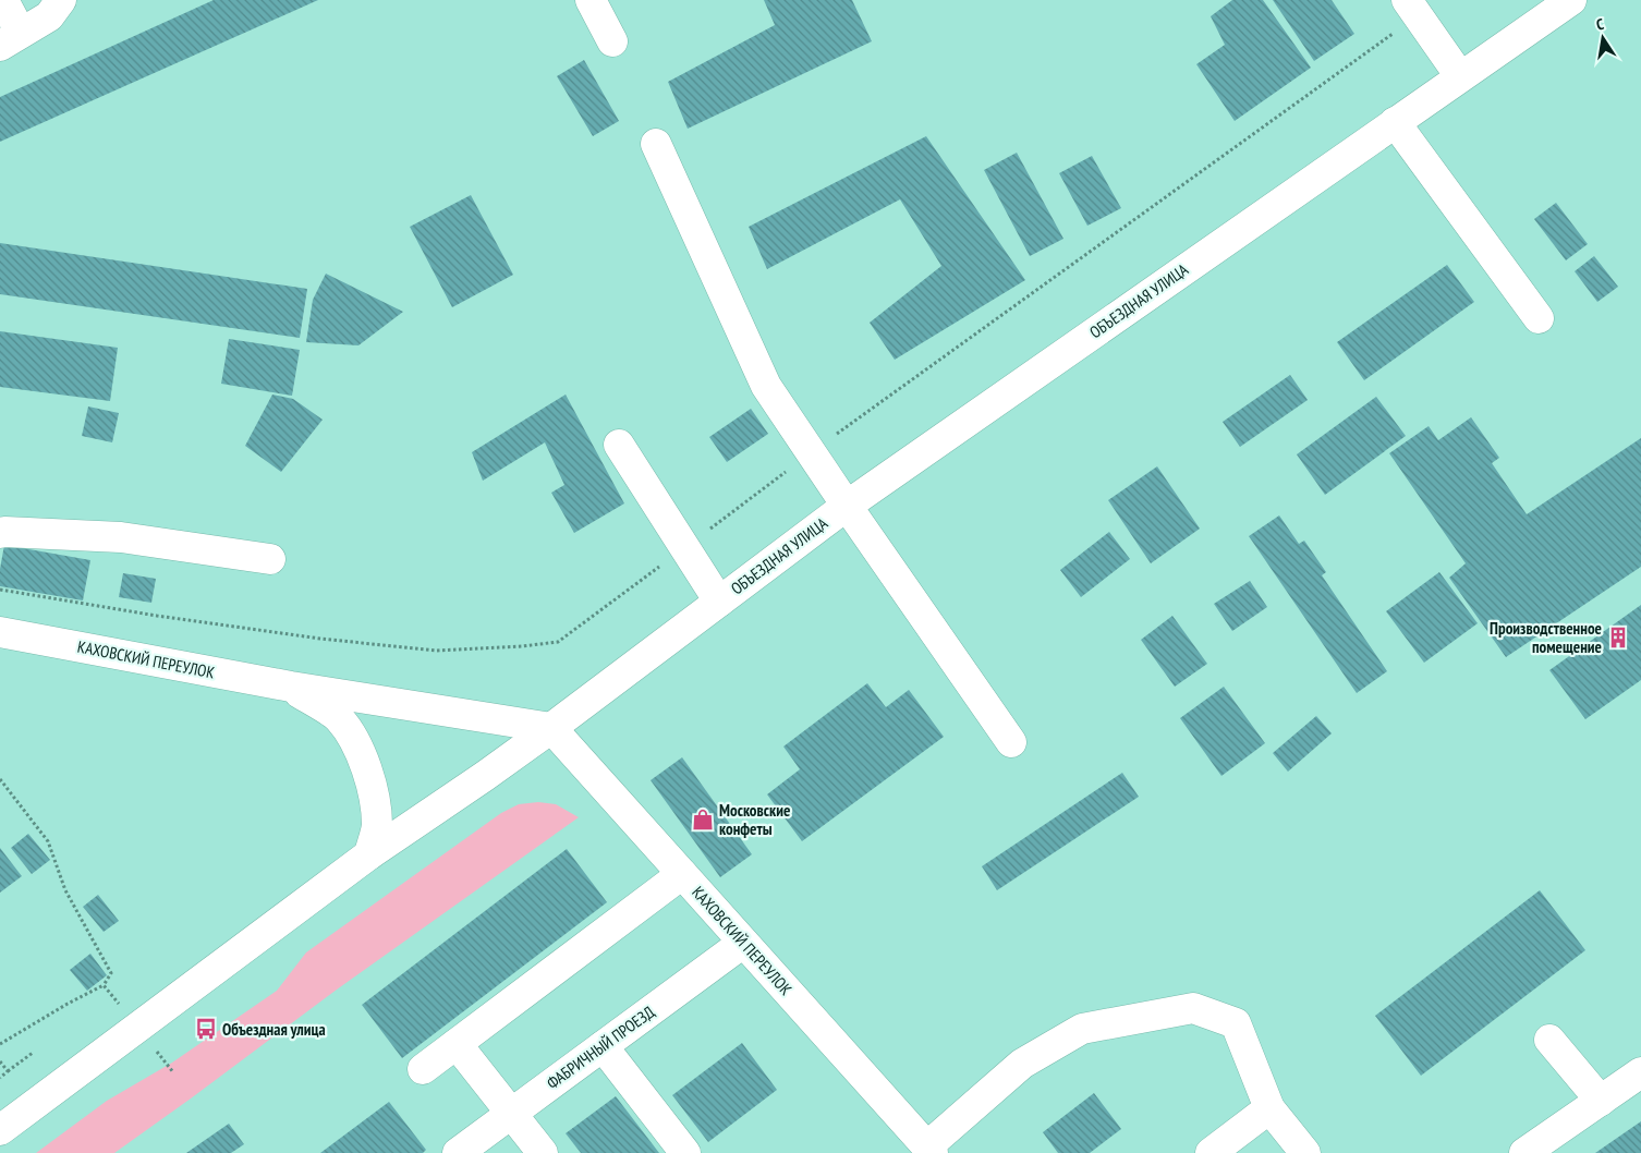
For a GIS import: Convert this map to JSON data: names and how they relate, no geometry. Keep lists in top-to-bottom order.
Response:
{
  "streets": {
    "main road": ["ОБЪЕЗДНАЯ УЛИЦА", "КАХОВСКИЙ ПЕРЕУЛОК", "ФАБРИЧНЫЙ ПРОЕЗД"]
  },
  "crossings": [
    ["ОБЪЕЗДНАЯ УЛИЦА", "КАХОВСКИЙ ПЕРЕУЛОК"],
    ["КАХОВСКИЙ ПЕРЕУЛОК", "ФАБРИЧНЫЙ ПРОЕЗД"]
  ],
  "places": {
    "building": ["Производственное помещение"],
    "shop": ["Московские конфеты"],
    "bus stop": ["Объездная улица"]
  },
  "north": "top"
}
